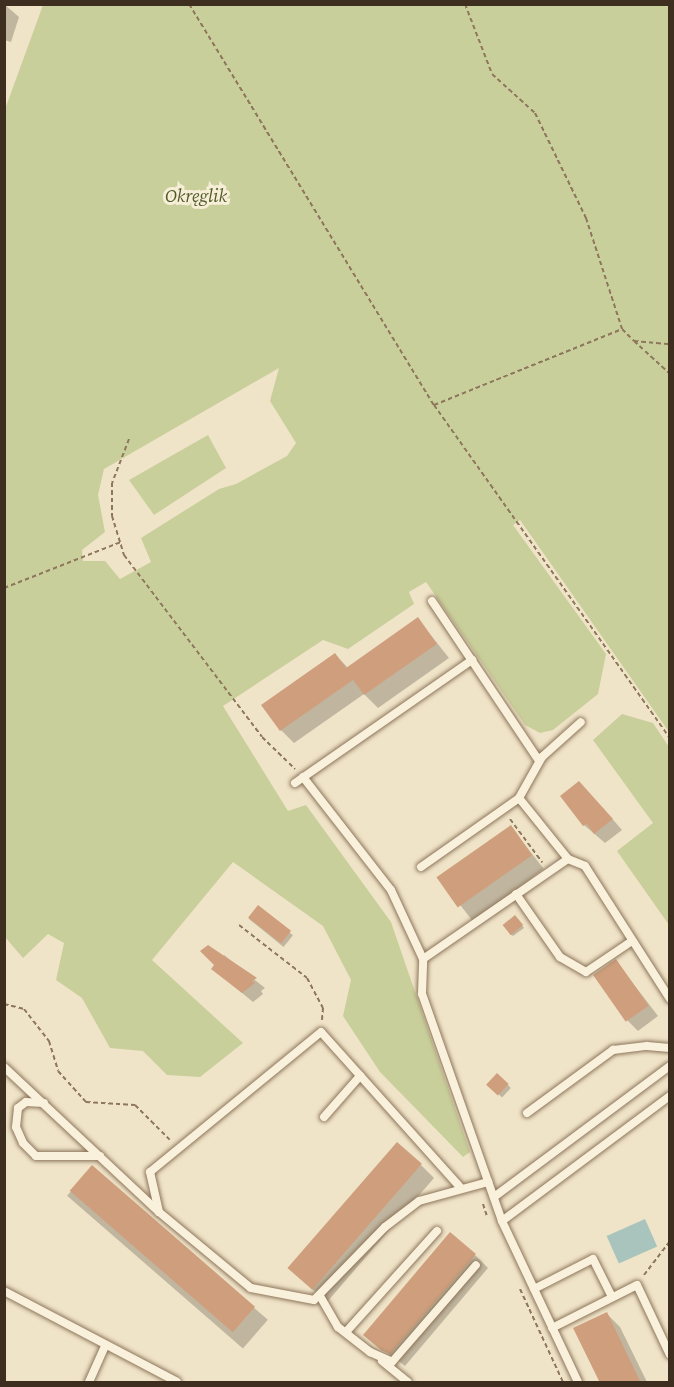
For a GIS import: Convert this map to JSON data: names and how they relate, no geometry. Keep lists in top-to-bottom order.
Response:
{
  "parks": ["Okręglik"]
}
